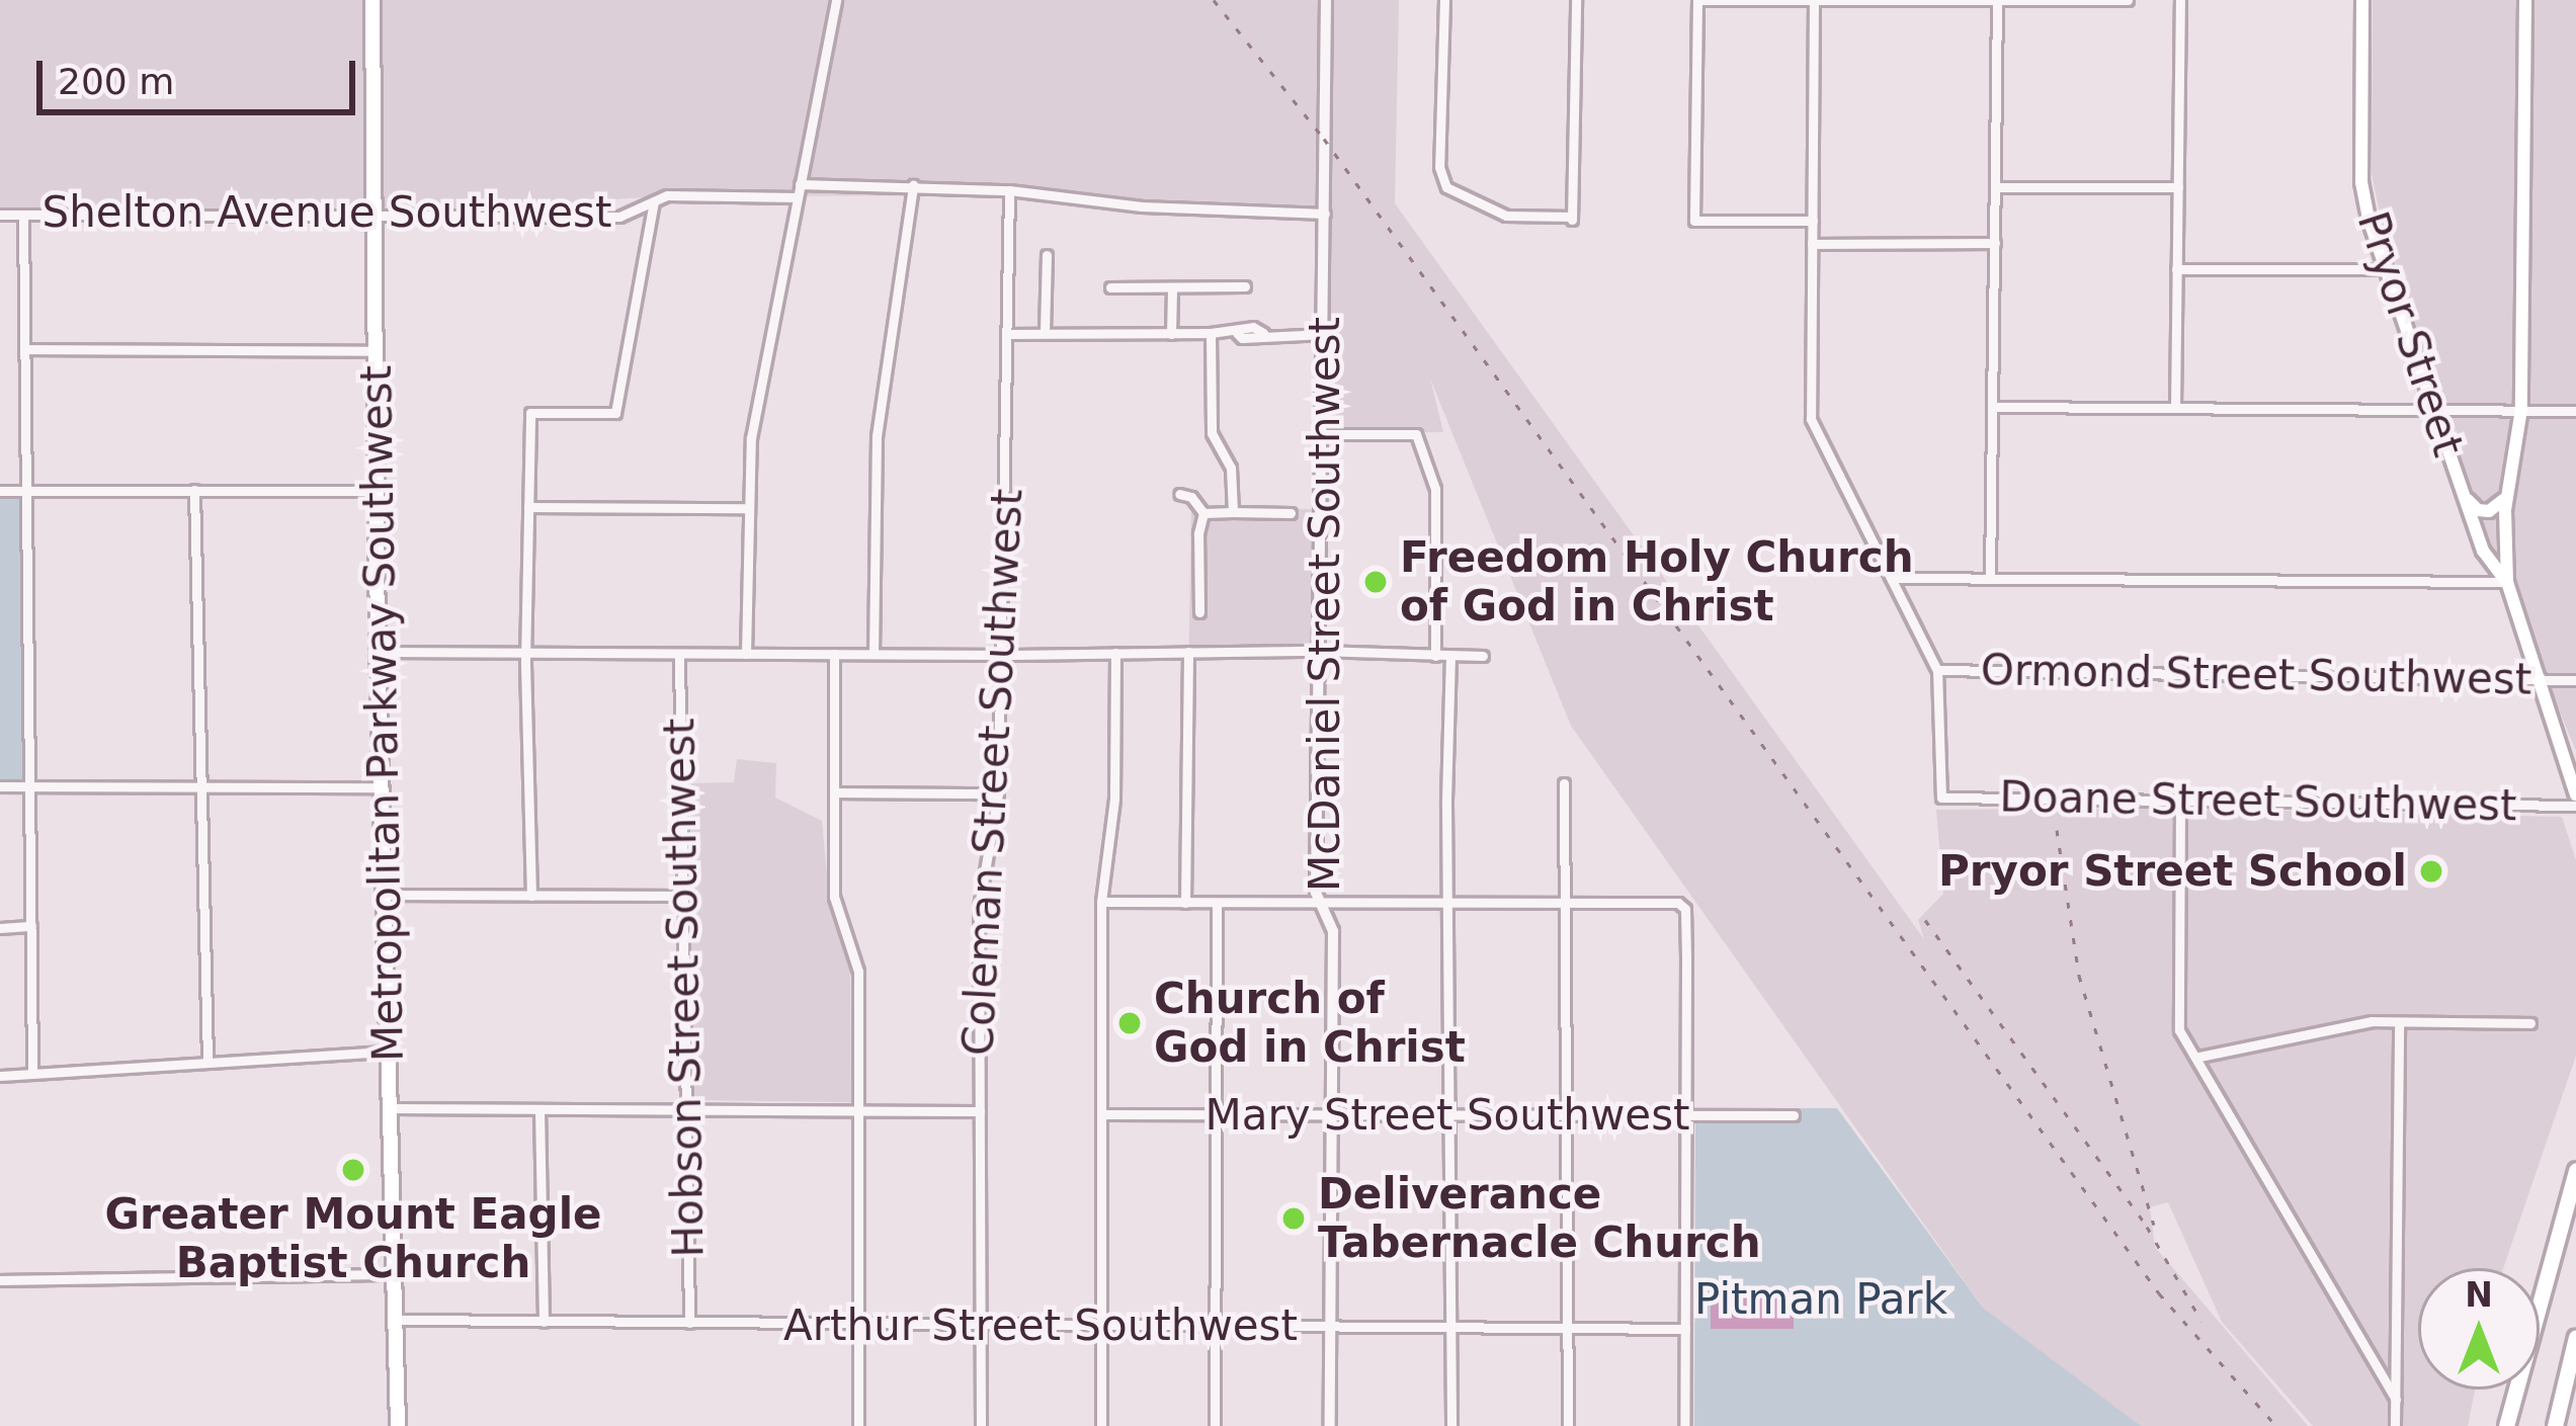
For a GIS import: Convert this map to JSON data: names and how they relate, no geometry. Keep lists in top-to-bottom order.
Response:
{
  "streets": {
    "main road": ["Pryor Street", "Metropolitan Parkway Southwest"],
    "street": [
      "Shelton Avenue Southwest",
      "McDaniel Street Southwest",
      "Ormond Street Southwest",
      "Coleman Street Southwest",
      "Doane Street Southwest",
      "Hobson Street Southwest",
      "Mary Street Southwest",
      "Arthur Street Southwest"
    ]
  },
  "crossings": [
    ["Shelton Avenue Southwest", "Metropolitan Parkway Southwest"],
    ["McDaniel Street Southwest", "Mary Street Southwest"],
    ["McDaniel Street Southwest", "Arthur Street Southwest"],
    ["Ormond Street Southwest", "Doane Street Southwest"],
    ["Metropolitan Parkway Southwest", "Arthur Street Southwest"],
    ["Coleman Street Southwest", "Arthur Street Southwest"],
    ["Hobson Street Southwest", "Arthur Street Southwest"]
  ],
  "parks": ["Pitman Park"],
  "places": [
    "Freedom Holy Church of God in Christ",
    "Pryor Street School",
    "Church of God in Christ",
    "Greater Mount Eagle Baptist Church",
    "Deliverance Tabernacle Church"
  ],
  "scale_bar": "200 m",
  "north": "top"
}
